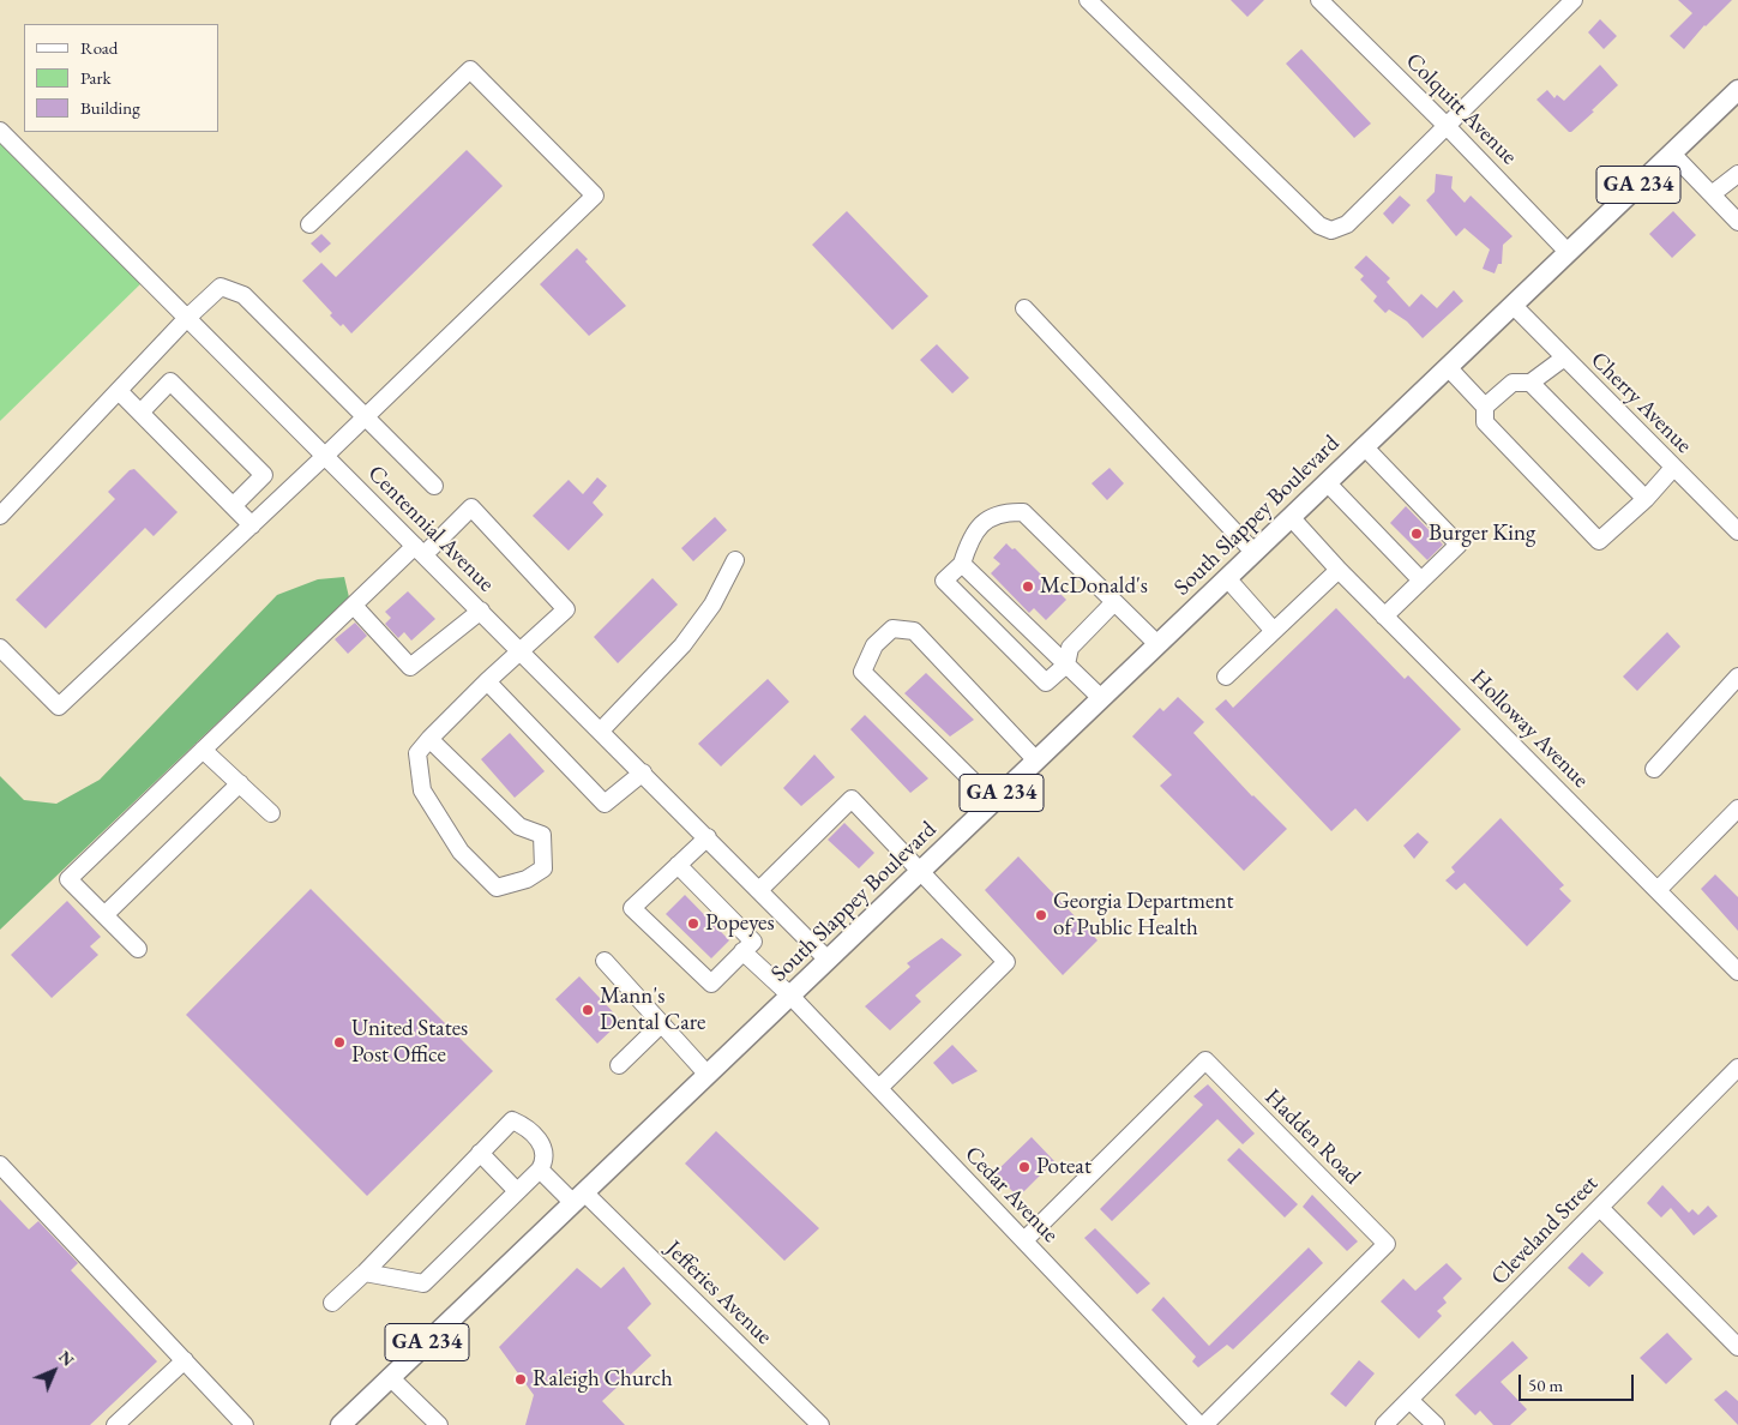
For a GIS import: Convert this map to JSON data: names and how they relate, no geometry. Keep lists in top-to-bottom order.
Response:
{
  "streets": {
    "main road": ["GA 234", "South Slappey Boulevard"],
    "street": [
      "Colquitt Avenue",
      "Cherry Avenue",
      "Centennial Avenue",
      "Holloway Avenue",
      "Hadden Road",
      "Cedar Avenue",
      "Cleveland Street",
      "Jefferies Avenue"
    ]
  },
  "crossings": [
    ["Colquitt Avenue", "South Slappey Boulevard"],
    ["Cherry Avenue", "South Slappey Boulevard"],
    ["South Slappey Boulevard", "Centennial Avenue"],
    ["South Slappey Boulevard", "Holloway Avenue"],
    ["South Slappey Boulevard", "Cedar Avenue"],
    ["South Slappey Boulevard", "Jefferies Avenue"],
    ["Hadden Road", "Cedar Avenue"]
  ],
  "places": [
    "Burger King",
    "McDonald's",
    "Georgia Department of Public Health",
    "Popeyes",
    "Mann's Dental Care",
    "United States Post Office",
    "Poteat",
    "Raleigh Church"
  ],
  "legend": ["Road", "Park", "Building"],
  "scale_bar": "50 m",
  "north": "top right"
}
